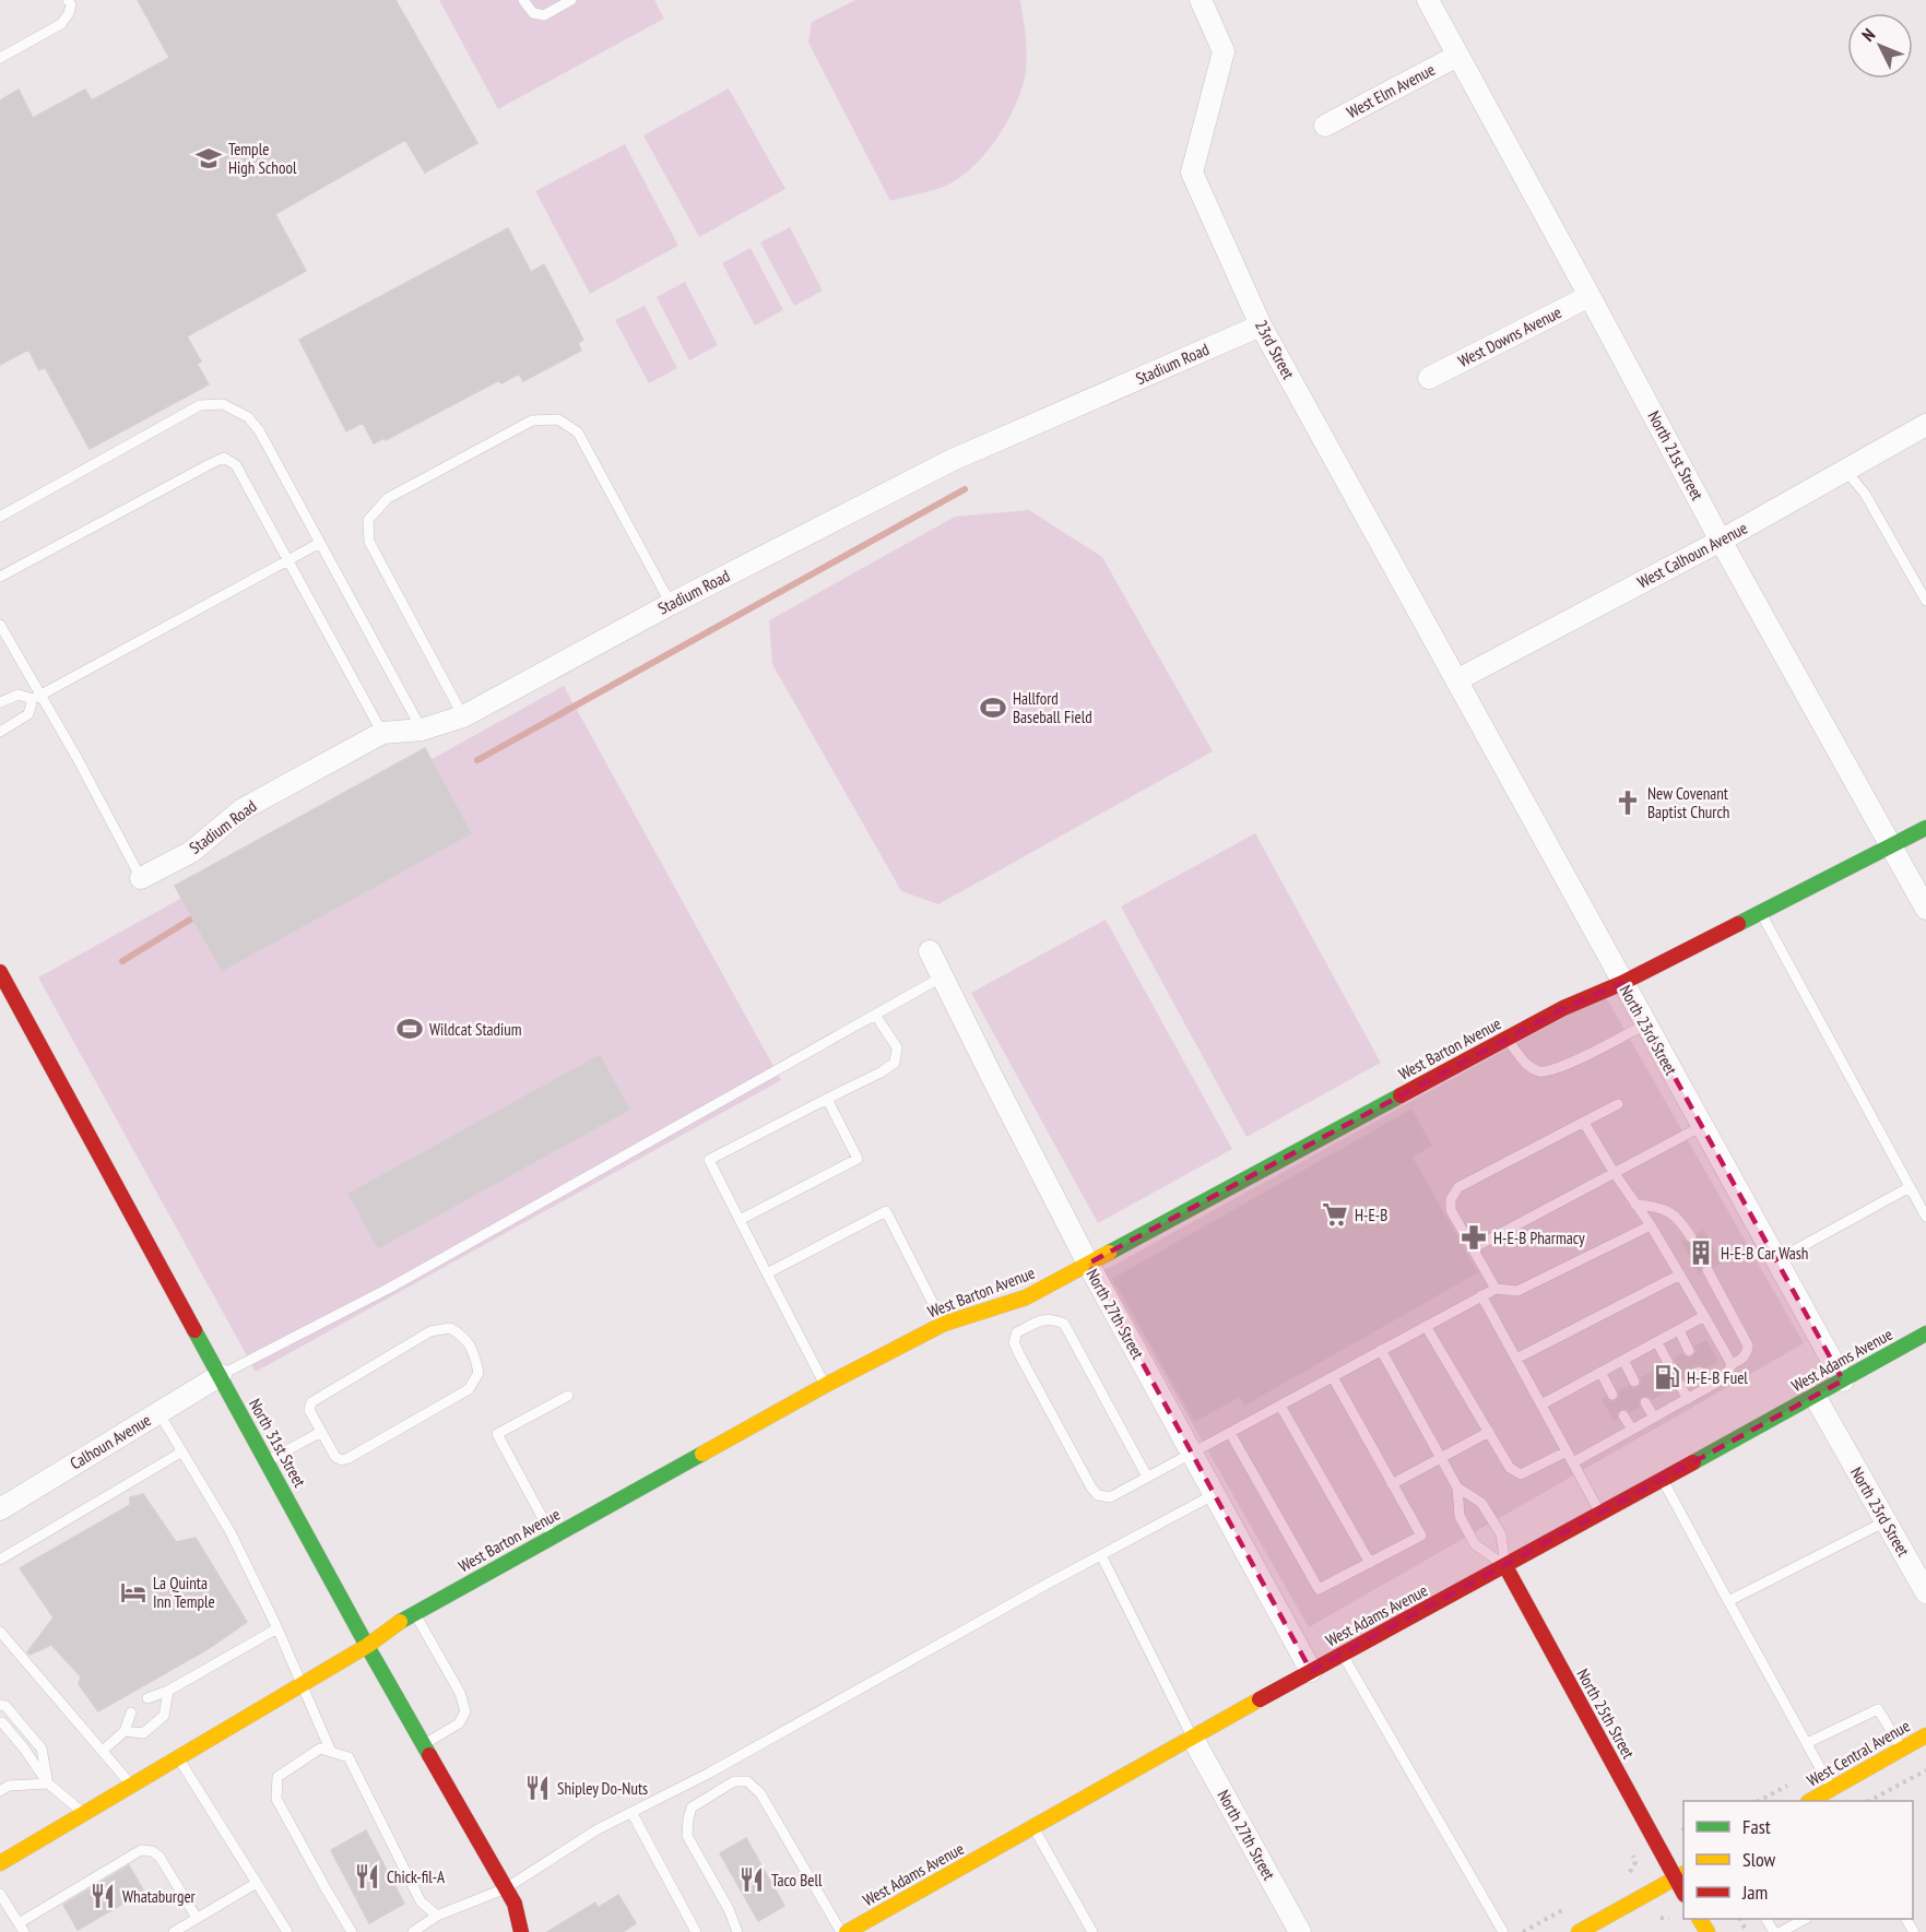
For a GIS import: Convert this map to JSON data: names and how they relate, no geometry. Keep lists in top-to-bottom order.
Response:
{
  "streets": {
    "street": [
      "West Elm Avenue",
      "West Downs Avenue",
      "23rd Street",
      "Stadium Road",
      "North 21st Street",
      "West Calhoun Avenue",
      "North 23rd Street",
      "West Barton Avenue",
      "North 27th Street",
      "West Adams Avenue",
      "Calhoun Avenue",
      "North 31st Street",
      "North 25th Street",
      "West Central Avenue"
    ]
  },
  "crossings": [
    ["West Elm Avenue", "North 21st Street"],
    ["West Downs Avenue", "North 21st Street"],
    ["23rd Street", "Stadium Road"],
    ["23rd Street", "West Calhoun Avenue"],
    ["23rd Street", "North 23rd Street"],
    ["North 21st Street", "West Calhoun Avenue"],
    ["North 21st Street", "West Barton Avenue"],
    ["West Calhoun Avenue", "North 23rd Street"],
    ["North 23rd Street", "West Barton Avenue"],
    ["North 23rd Street", "West Adams Avenue"],
    ["West Barton Avenue", "North 27th Street"],
    ["West Barton Avenue", "North 31st Street"],
    ["North 27th Street", "West Adams Avenue"],
    ["West Adams Avenue", "North 25th Street"],
    ["Calhoun Avenue", "North 31st Street"]
  ],
  "places": {
    "school or university": ["Temple High School"],
    "sports": ["Hallford Baseball Field", "Wildcat Stadium"],
    "church": ["New Covenant Baptist Church"],
    "supermarket": ["H-E-B"],
    "pharmacy": ["H-E-B Pharmacy"],
    "building": ["H-E-B Car Wash"],
    "fuel station": ["H-E-B Fuel"],
    "hotel": ["La Quinta Inn Temple"],
    "restaurant": [
      "Shipley Do-Nuts",
      "Chick-fil-A",
      "Taco Bell",
      "Whataburger"
    ]
  },
  "legend": ["Fast", "Slow", "Jam"],
  "north": "top left"
}
